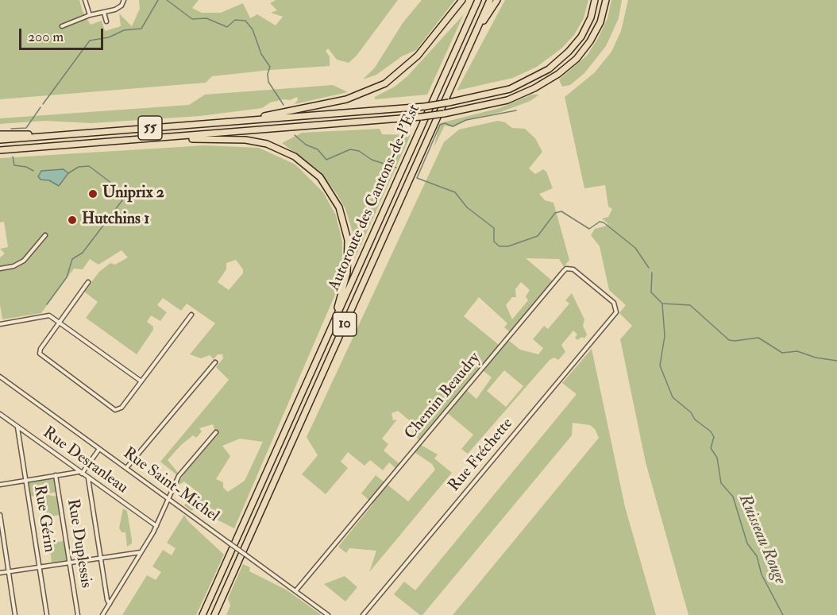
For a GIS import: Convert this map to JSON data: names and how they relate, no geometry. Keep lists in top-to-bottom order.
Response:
{
  "streets": {
    "highway": ["55", "Autoroute des Cantons-de-l'Est", "10"],
    "street": [
      "Chemin Beaudry",
      "Rue Fréchette",
      "Rue Desranleau",
      "Rue Saint-Michel",
      "Rue Gérin",
      "Rue Duplessis"
    ]
  },
  "crossings": [
    ["Chemin Beaudry", "Rue Fréchette"],
    ["Chemin Beaudry", "Rue Saint-Michel"],
    ["Rue Desranleau", "Rue Gérin"]
  ],
  "water": ["Ruisseau Rouge"],
  "places": ["Uniprix 2", "Hutchins 1"],
  "scale_bar": "200 m"
}
